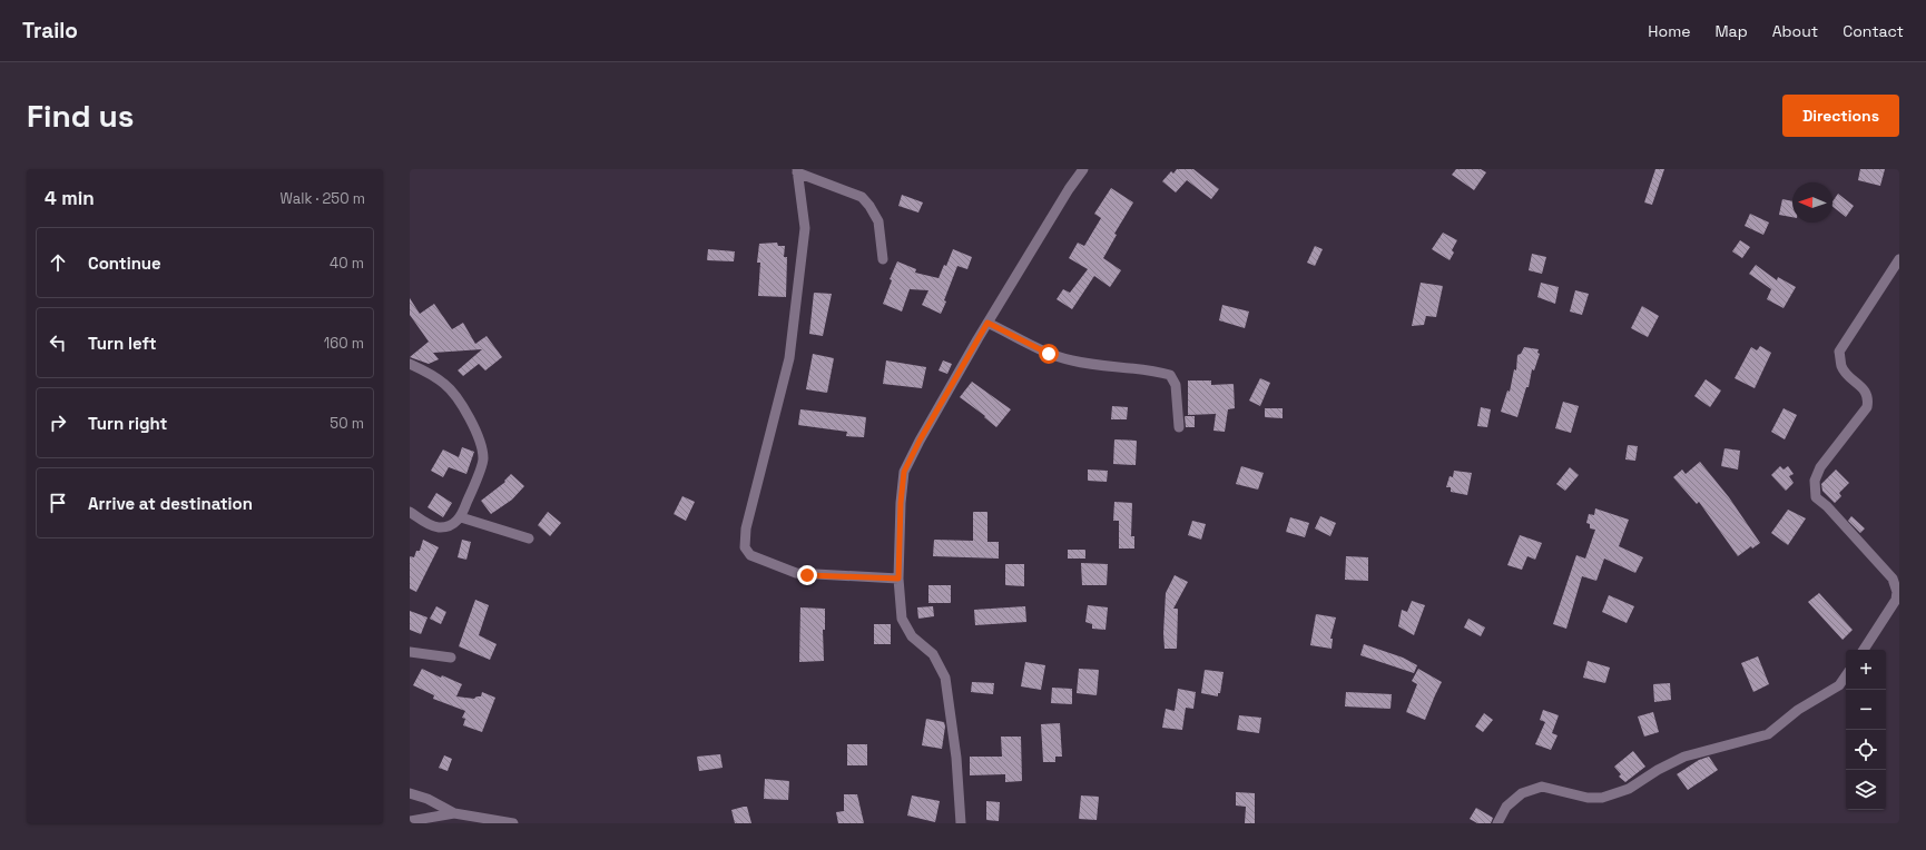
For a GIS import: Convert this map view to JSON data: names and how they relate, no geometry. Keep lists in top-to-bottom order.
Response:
{
  "north": "left",
  "page": {
    "header": "Trailo",
    "nav": [
      "Home",
      "Map",
      "About",
      "Contact"
    ],
    "buttons": "Directions",
    "title": "Find us",
    "heading": ["4 min", "Walk · 250 m"],
    "list": [
      ["Continue", "40 m"],
      ["Turn left", "160 m"],
      ["Turn right", "50 m"],
      "Arrive at destination"
    ],
    "map_buttons": ["+", "−"]
  }
}
